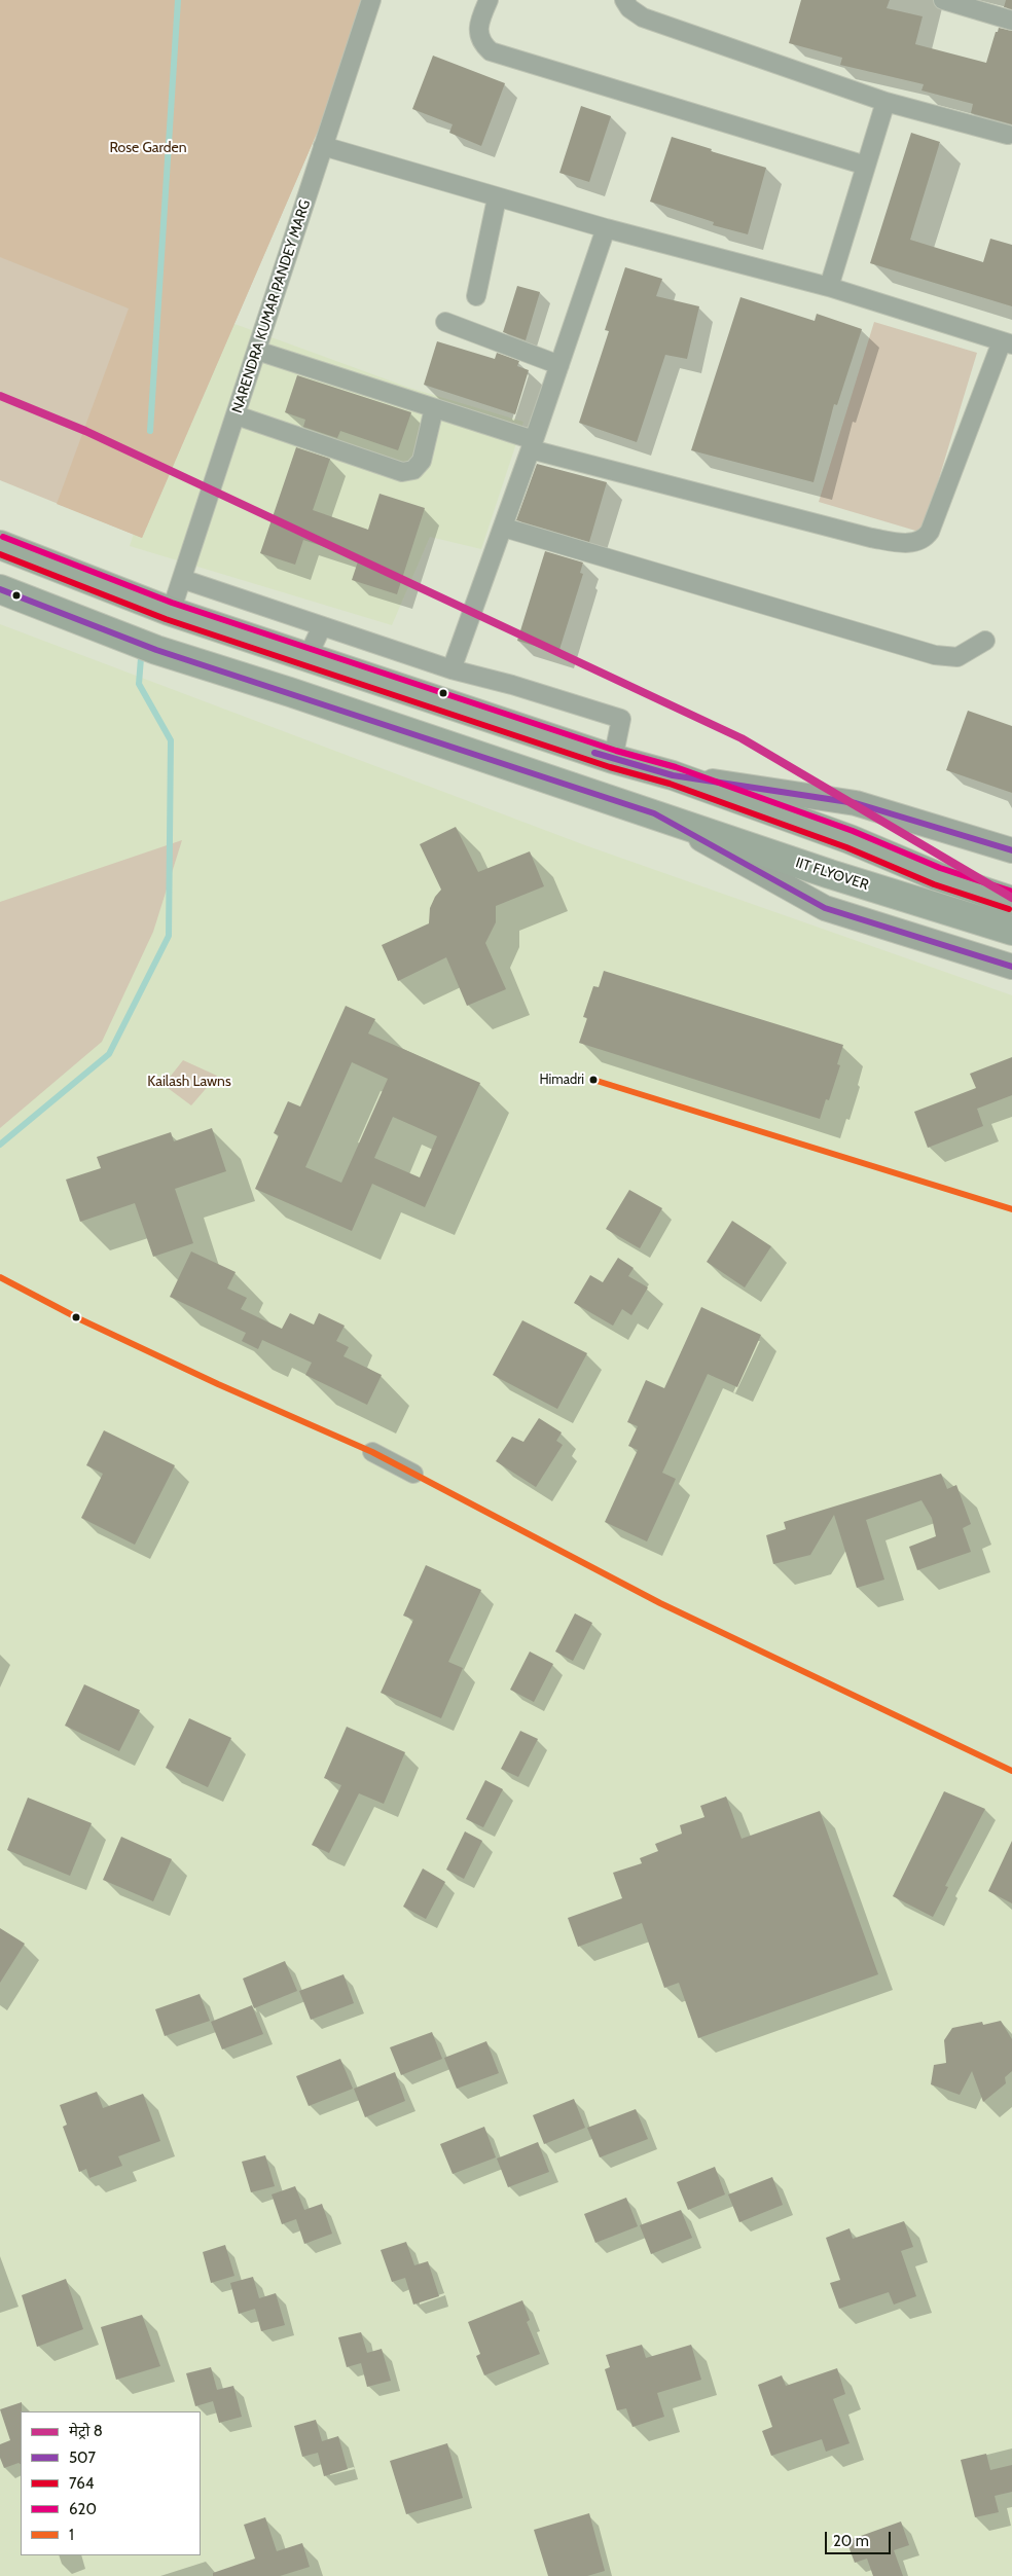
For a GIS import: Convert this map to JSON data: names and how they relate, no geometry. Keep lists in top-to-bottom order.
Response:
{
  "streets": {
    "main road": ["IIT FLYOVER"],
    "street": ["NARENDRA KUMAR PANDEY MARG"]
  },
  "parks": ["Rose Garden", "Kailash Lawns"],
  "places": ["Himadri"],
  "lines": [
    "metro line 8",
    "transit line 620",
    "transit line 764",
    "transit line 507",
    "transit line 1"
  ],
  "legend": [
    "मेट्रो 8",
    "507",
    "764",
    "620",
    "1"
  ],
  "scale_bar": "20 m"
}
